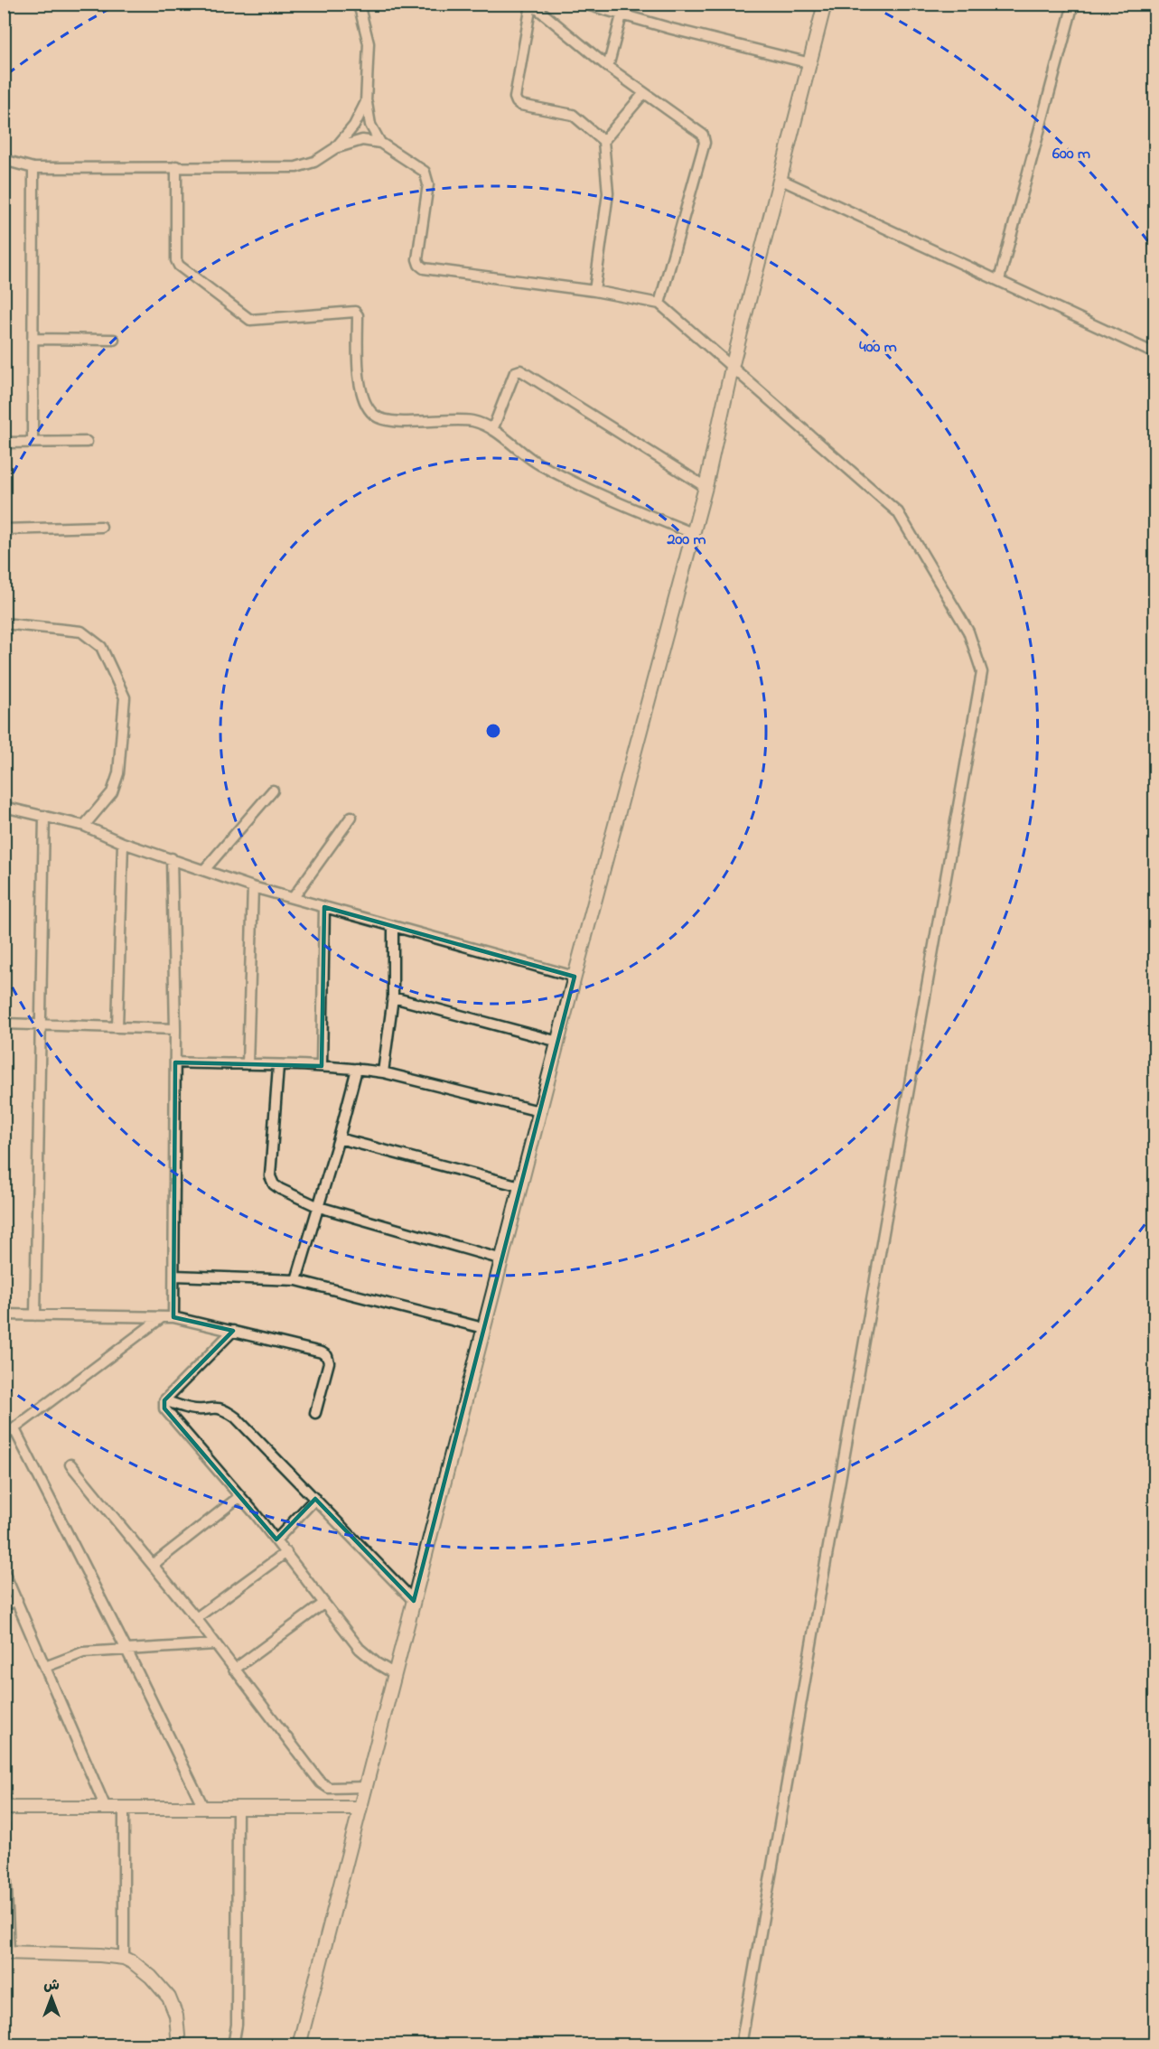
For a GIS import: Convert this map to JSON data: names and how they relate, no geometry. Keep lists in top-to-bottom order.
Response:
{
  "north": "top",
  "rings": ["600 m", "400 m", "200 m"]
}
